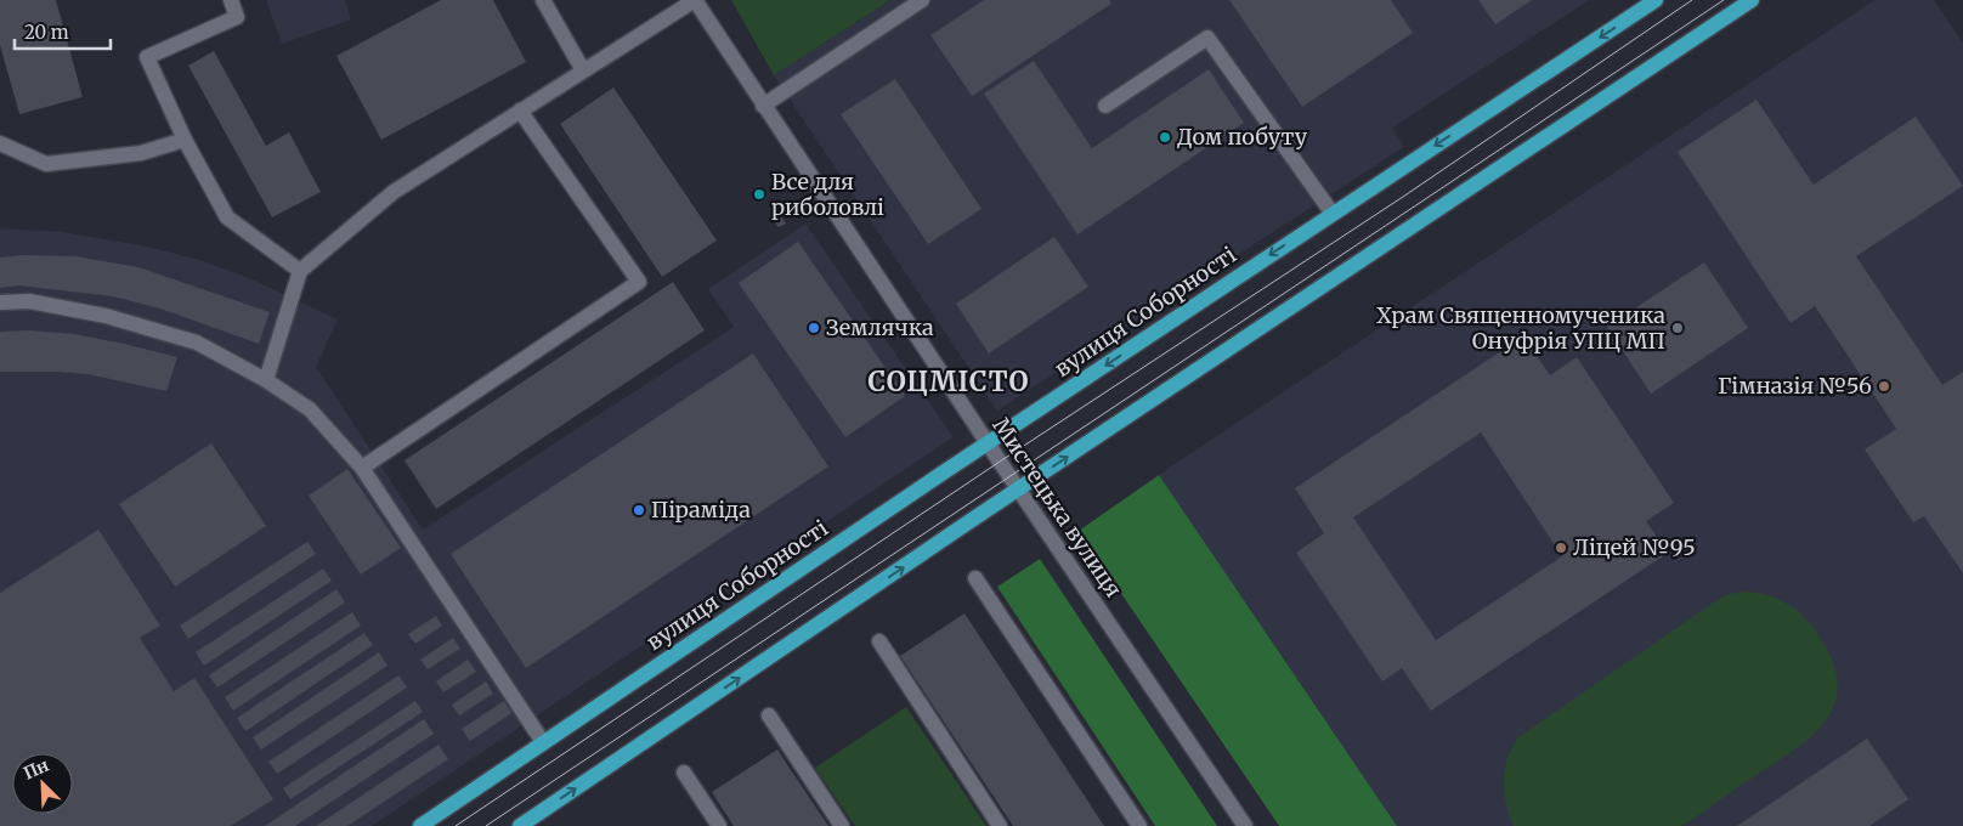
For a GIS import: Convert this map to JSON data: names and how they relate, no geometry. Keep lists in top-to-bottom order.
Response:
{
  "streets": {
    "main road": ["вулиця Соборності"],
    "street": ["Мистецька вулиця"]
  },
  "crossings": [
    ["вулиця Соборності", "Мистецька вулиця"]
  ],
  "districts": ["СОЦМІСТО"],
  "places": [
    "Дом побуту",
    "Все для риболовлі",
    "Землячка",
    "Храм Священномученика Онуфрія УПЦ МП",
    "Гімназія №56",
    "Піраміда",
    "Ліцей №95"
  ],
  "scale_bar": "20 m",
  "north": "top left"
}
